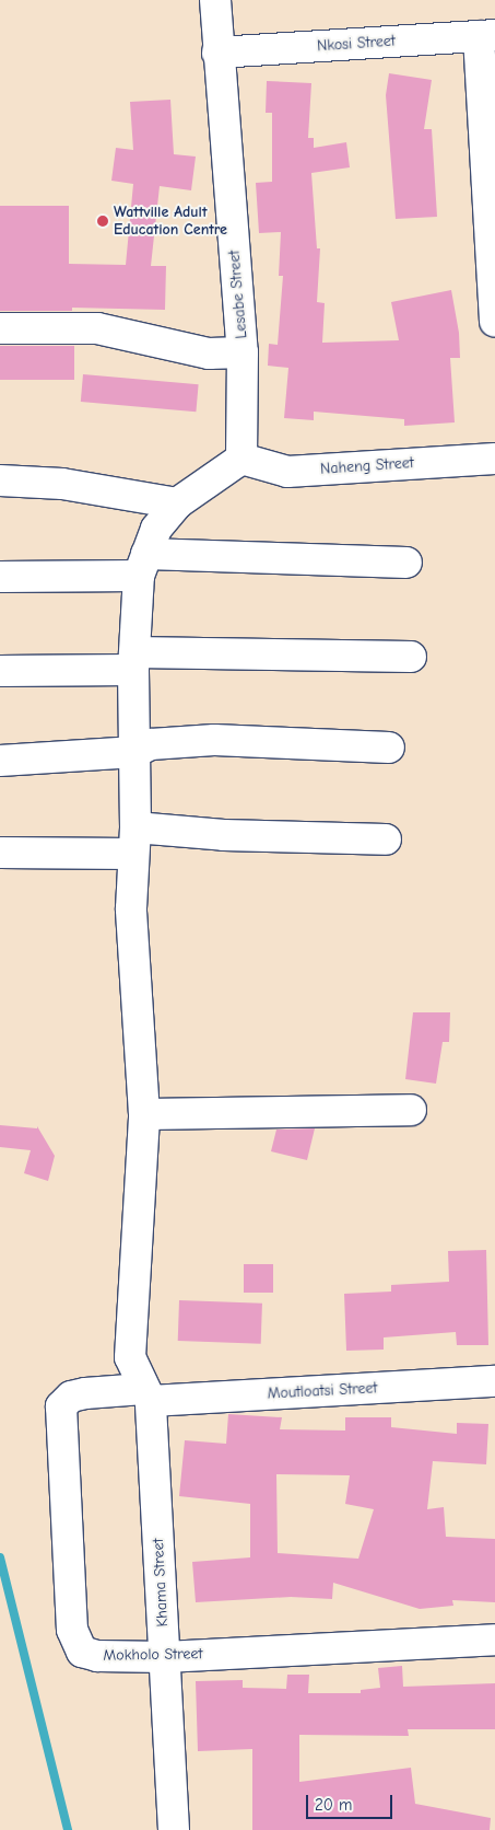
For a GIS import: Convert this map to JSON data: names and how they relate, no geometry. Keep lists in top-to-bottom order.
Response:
{
  "streets": {
    "street": [
      "Nkosi Street",
      "Lesabe Street",
      "Naheng Street",
      "Moutloatsi Street",
      "Khama Street",
      "Mokholo Street"
    ]
  },
  "crossings": [
    ["Nkosi Street", "Lesabe Street"],
    ["Lesabe Street", "Naheng Street"],
    ["Moutloatsi Street", "Khama Street"],
    ["Moutloatsi Street", "Mokholo Street"],
    ["Khama Street", "Mokholo Street"]
  ],
  "places": ["Wattville Adult Education Centre"],
  "scale_bar": "20 m"
}
